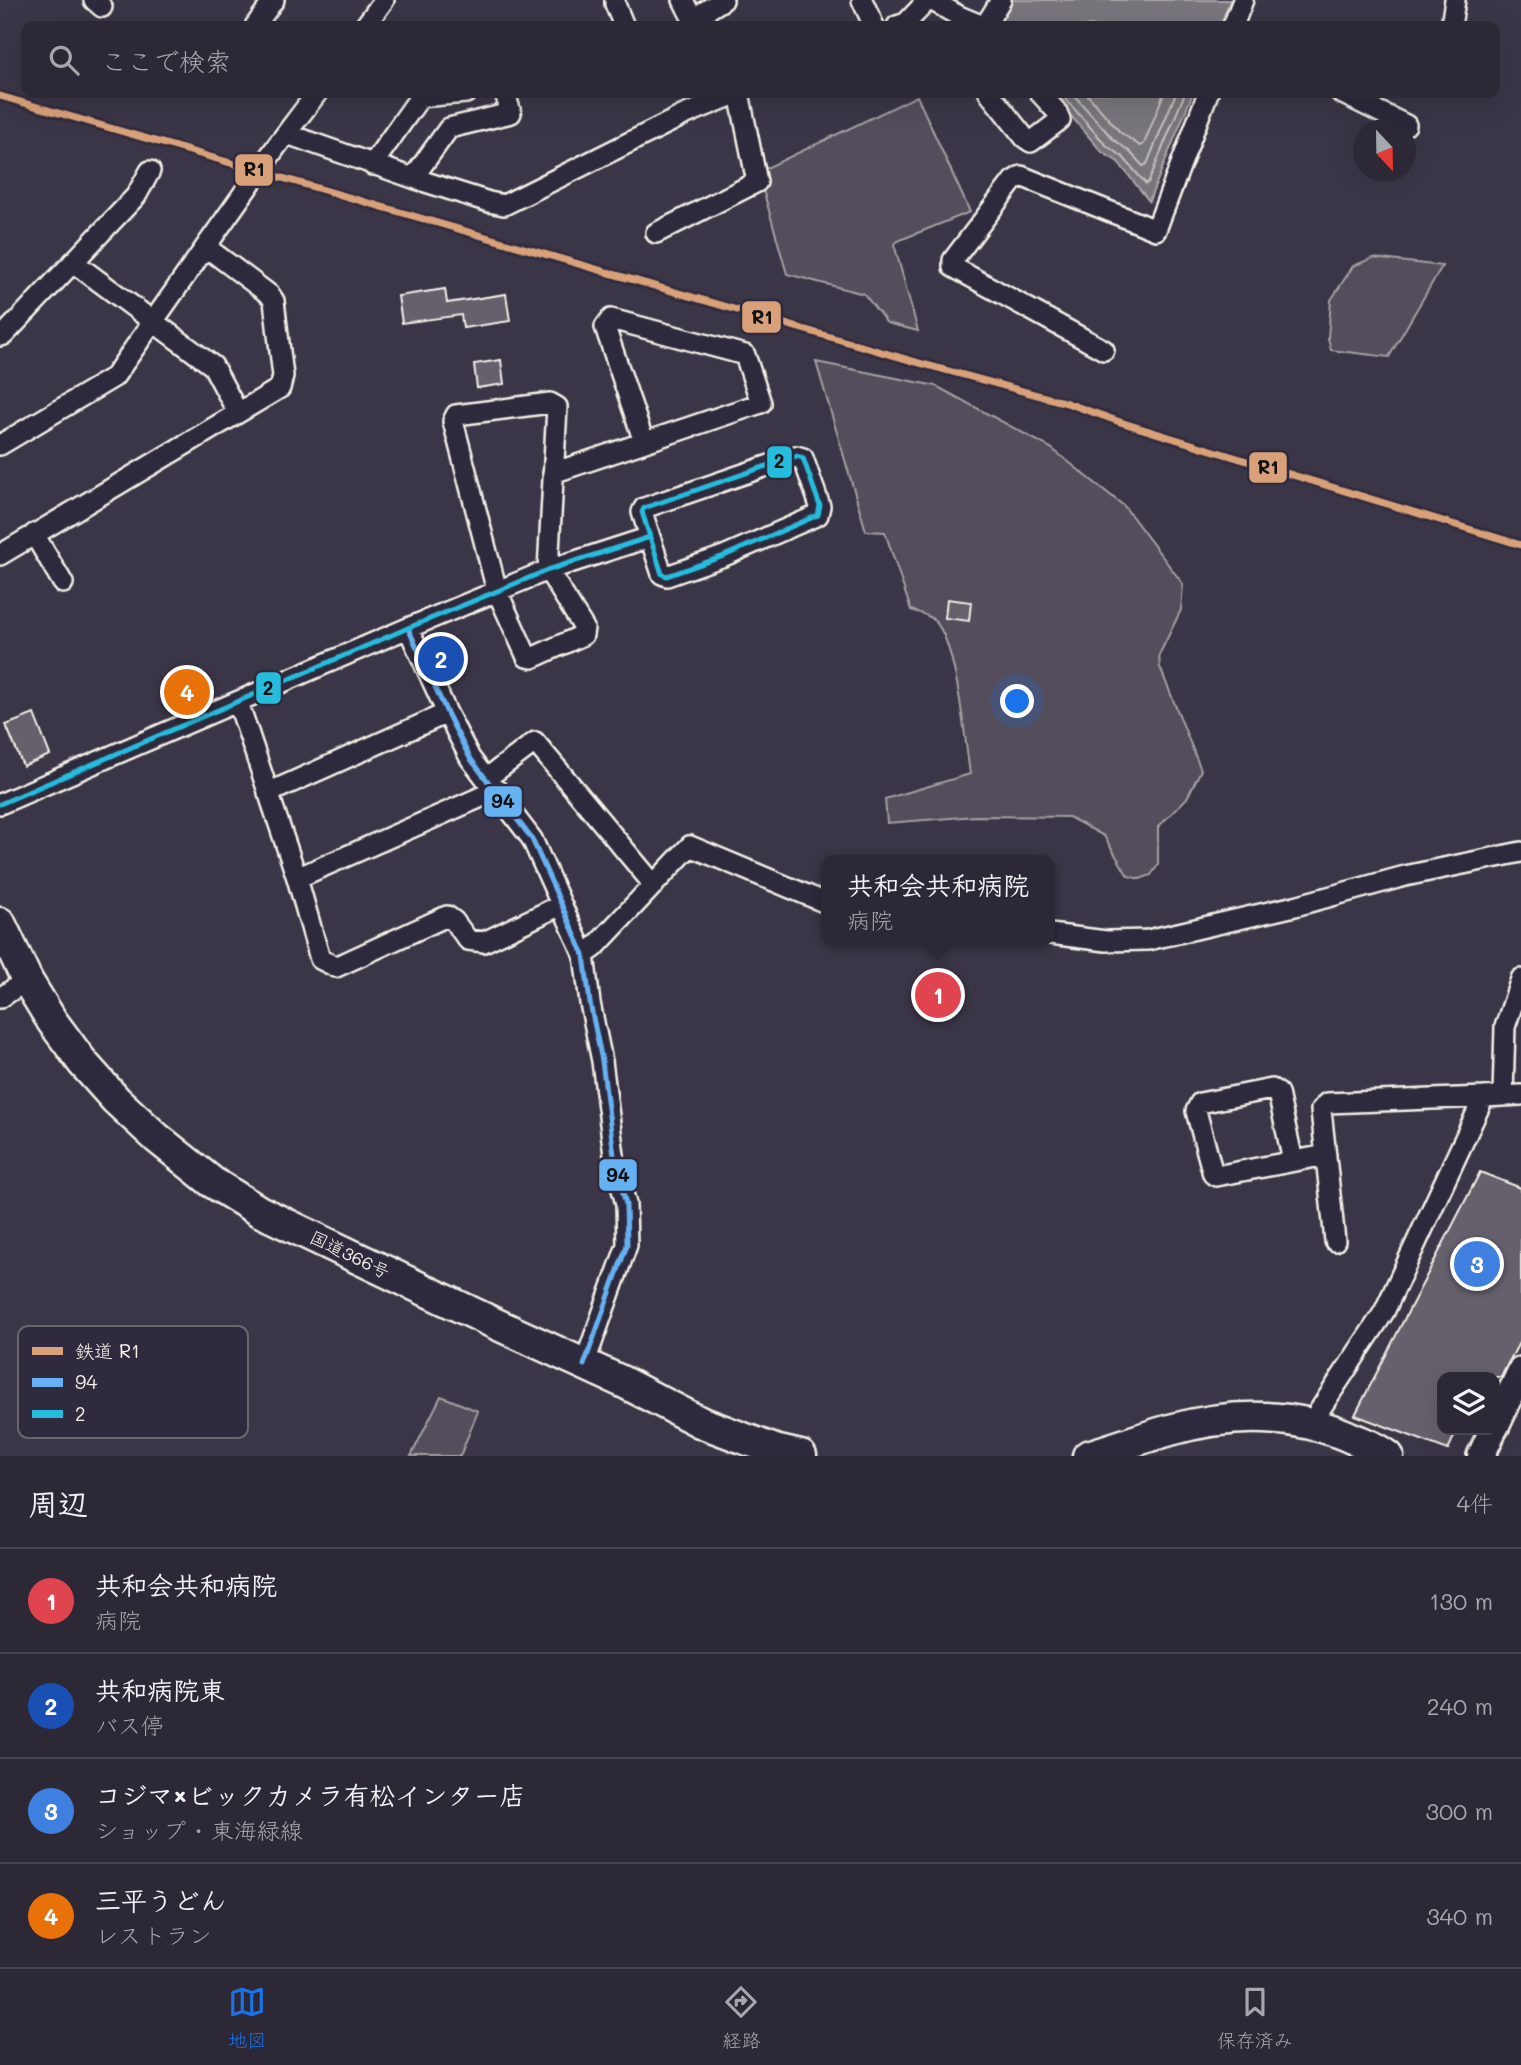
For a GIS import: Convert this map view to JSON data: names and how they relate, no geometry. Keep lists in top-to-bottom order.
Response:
{
  "streets": {
    "highway": ["国道366号"]
  },
  "lines": ["rail line R1", "transit line 2", "transit line 94"],
  "legend": ["鉄道 R1", "94", "2"],
  "north": "bottom",
  "page": {
    "search": "ここで検索",
    "pins": [
      "2",
      "4",
      "1",
      "3"
    ],
    "popup": ["共和会共和病院", "病院"],
    "heading": ["周辺", "4件"],
    "list": [
      {
        "mark": "1",
        "name": "共和会共和病院",
        "note": "病院",
        "value": "130 m"
      },
      {
        "mark": "2",
        "name": "共和病院東",
        "note": "バス停",
        "value": "240 m"
      },
      {
        "mark": "3",
        "name": "コジマ×ビックカメラ有松インター店",
        "note": "ショップ · 東海緑線",
        "value": "300 m"
      },
      {
        "mark": "4",
        "name": "三平うどん",
        "note": "レストラン",
        "value": "340 m"
      }
    ],
    "nav": ["地図", "経路", "保存済み"]
  }
}
